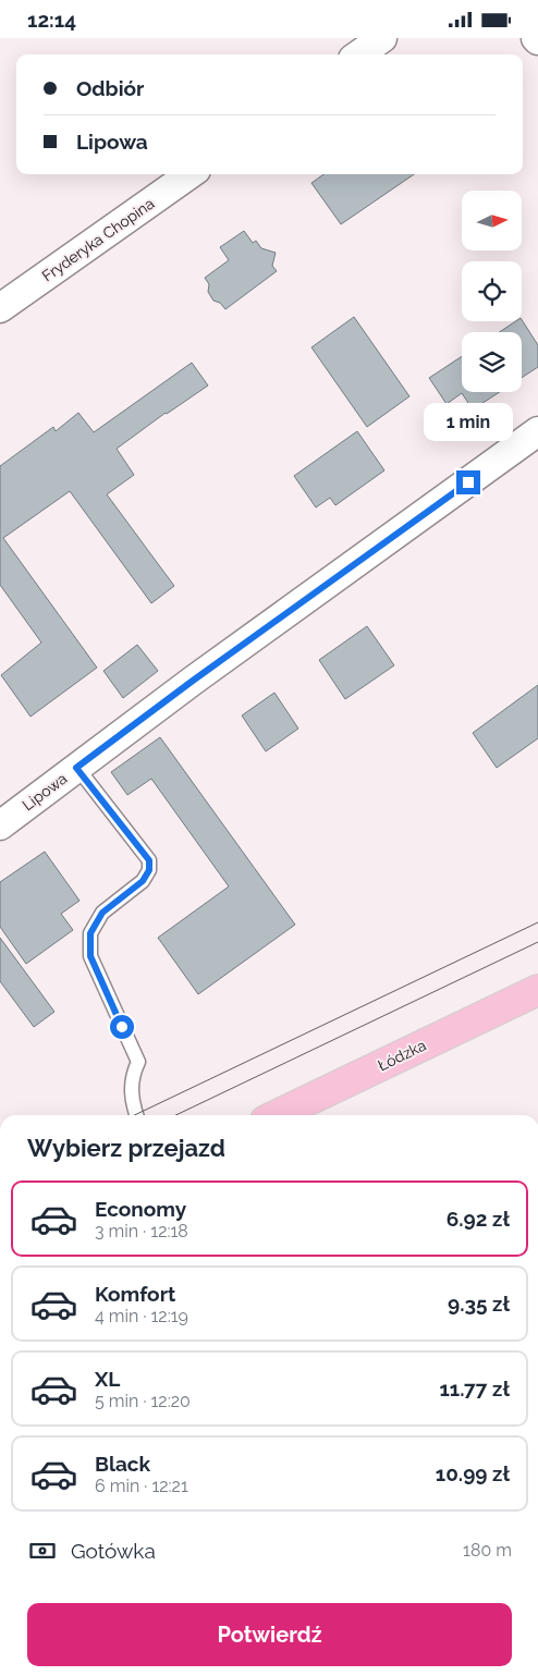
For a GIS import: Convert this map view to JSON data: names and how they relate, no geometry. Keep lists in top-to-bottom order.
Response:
{
  "streets": {
    "main road": ["Łódzka"],
    "street": ["Fryderyka Chopina", "Lipowa"]
  },
  "north": "right",
  "page": {
    "status": "12:14",
    "banner": ["Odbiór", "Lipowa"],
    "bubble": "1 min",
    "heading": "Wybierz przejazd",
    "list": [
      {
        "name": "Economy",
        "note": "3 min · 12:18",
        "value": "6.92 zł"
      },
      {
        "name": "Komfort",
        "note": "4 min · 12:19",
        "value": "9.35 zł"
      },
      {
        "name": "XL",
        "note": "5 min · 12:20",
        "value": "11.77 zł"
      },
      {
        "name": "Black",
        "note": "6 min · 12:21",
        "value": "10.99 zł"
      }
    ],
    "pay": ["Gotówka", "180 m"],
    "buttons": "Potwierdź"
  }
}
